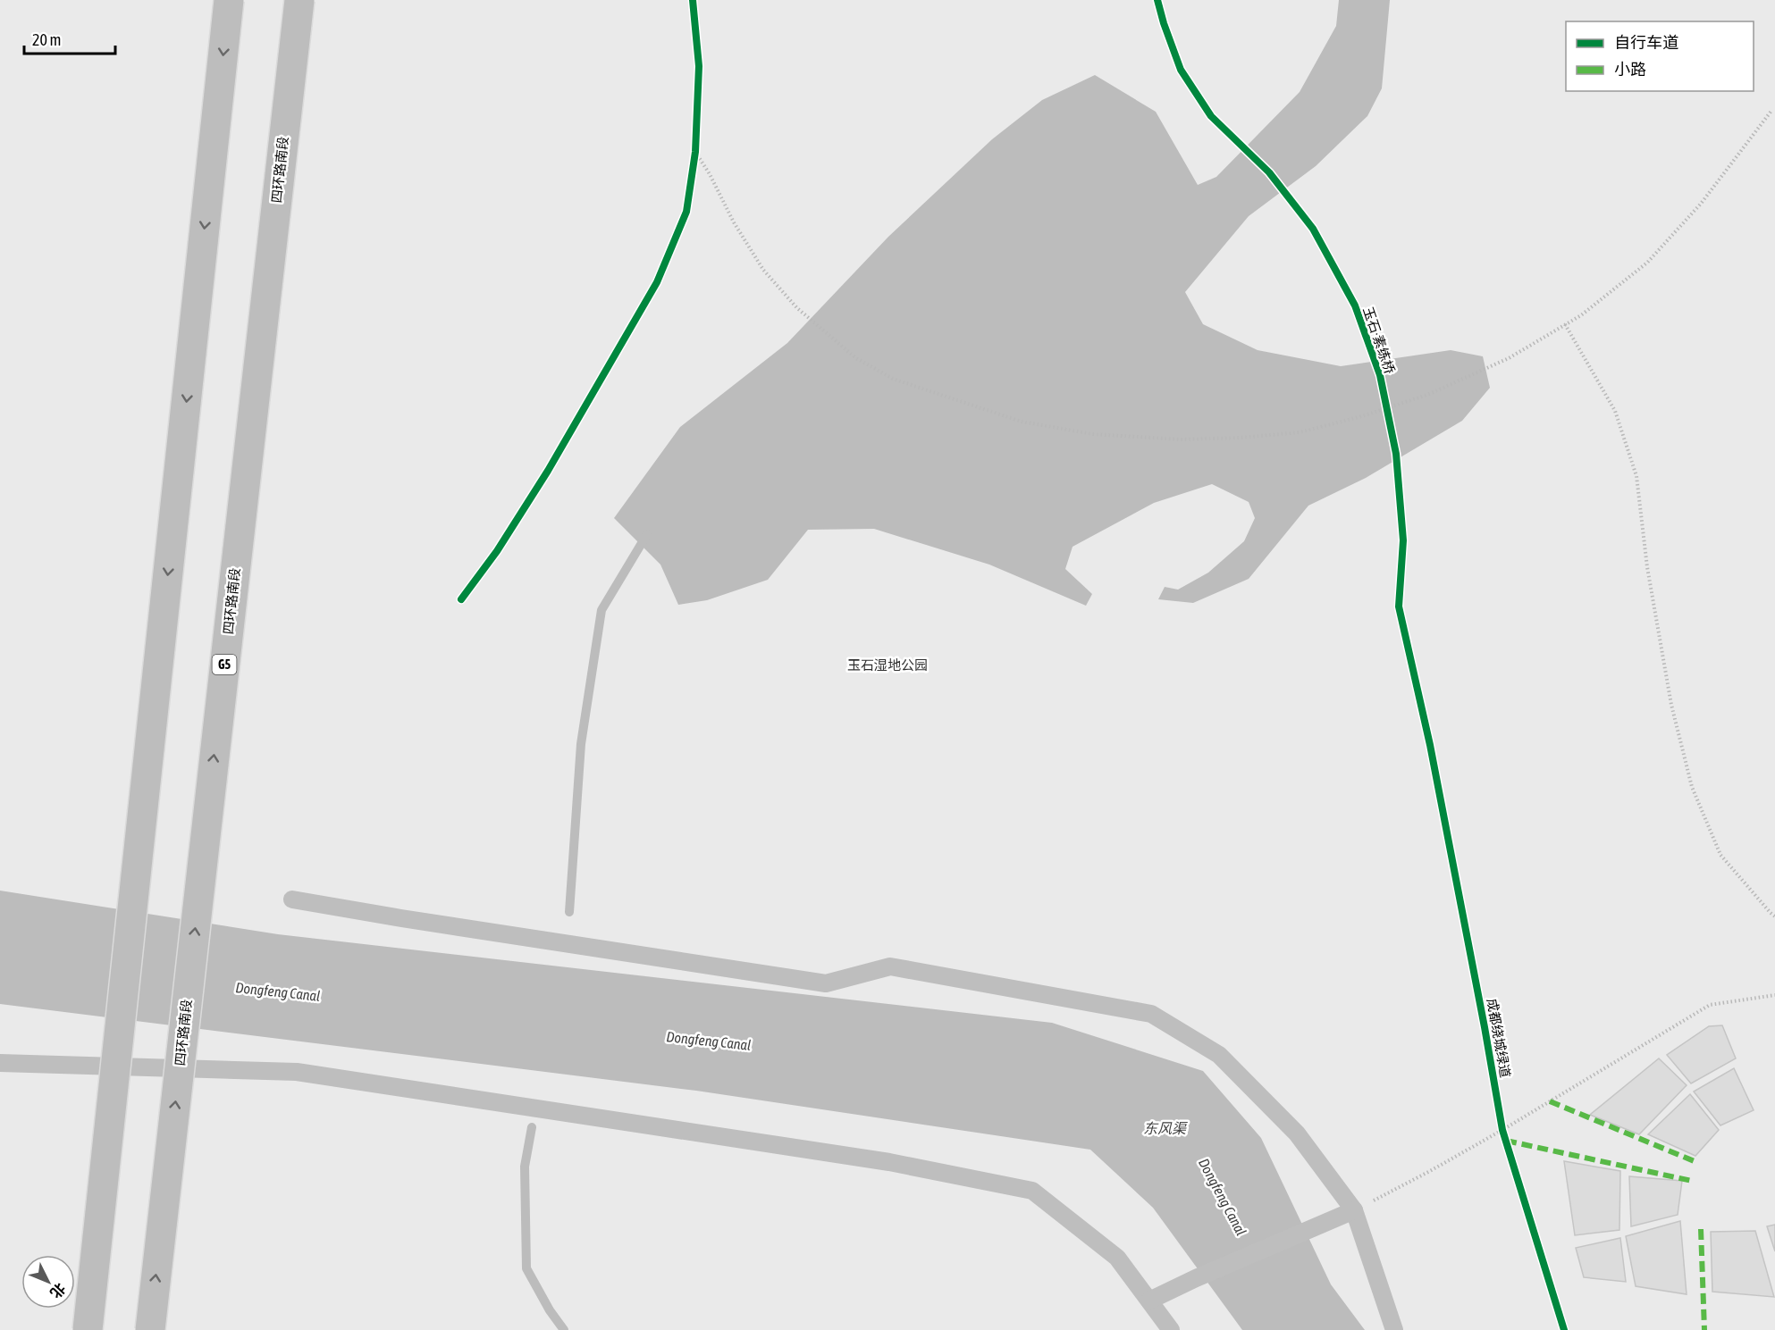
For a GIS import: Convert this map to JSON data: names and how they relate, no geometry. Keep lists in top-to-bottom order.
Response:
{
  "streets": {
    "highway": ["四环路南段", "G5"],
    "cycle path": ["玉石·素练桥"]
  },
  "water": ["Dongfeng Canal", "东风渠"],
  "parks": ["玉石湿地公园"],
  "legend": ["自行车道", "小路"],
  "scale_bar": "20 m",
  "north": "bottom right"
}
